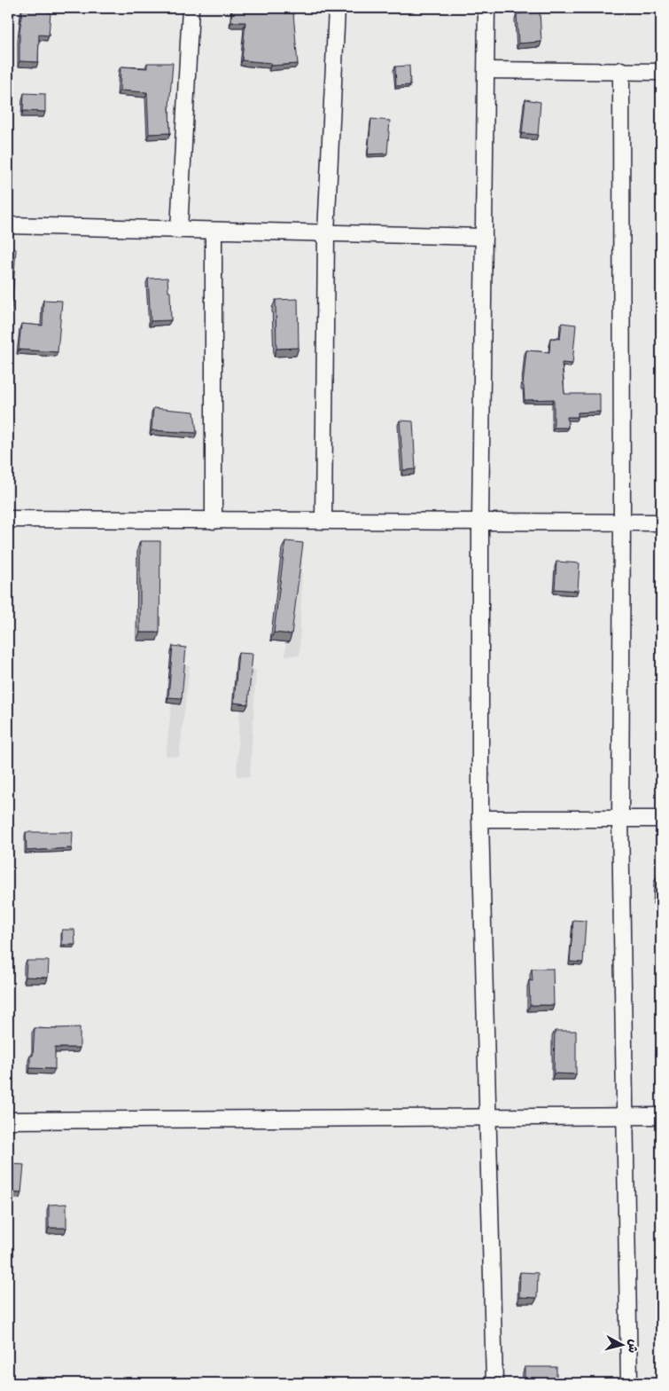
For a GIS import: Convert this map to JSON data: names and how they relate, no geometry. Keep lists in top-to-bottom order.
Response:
{
  "north": "right"
}
